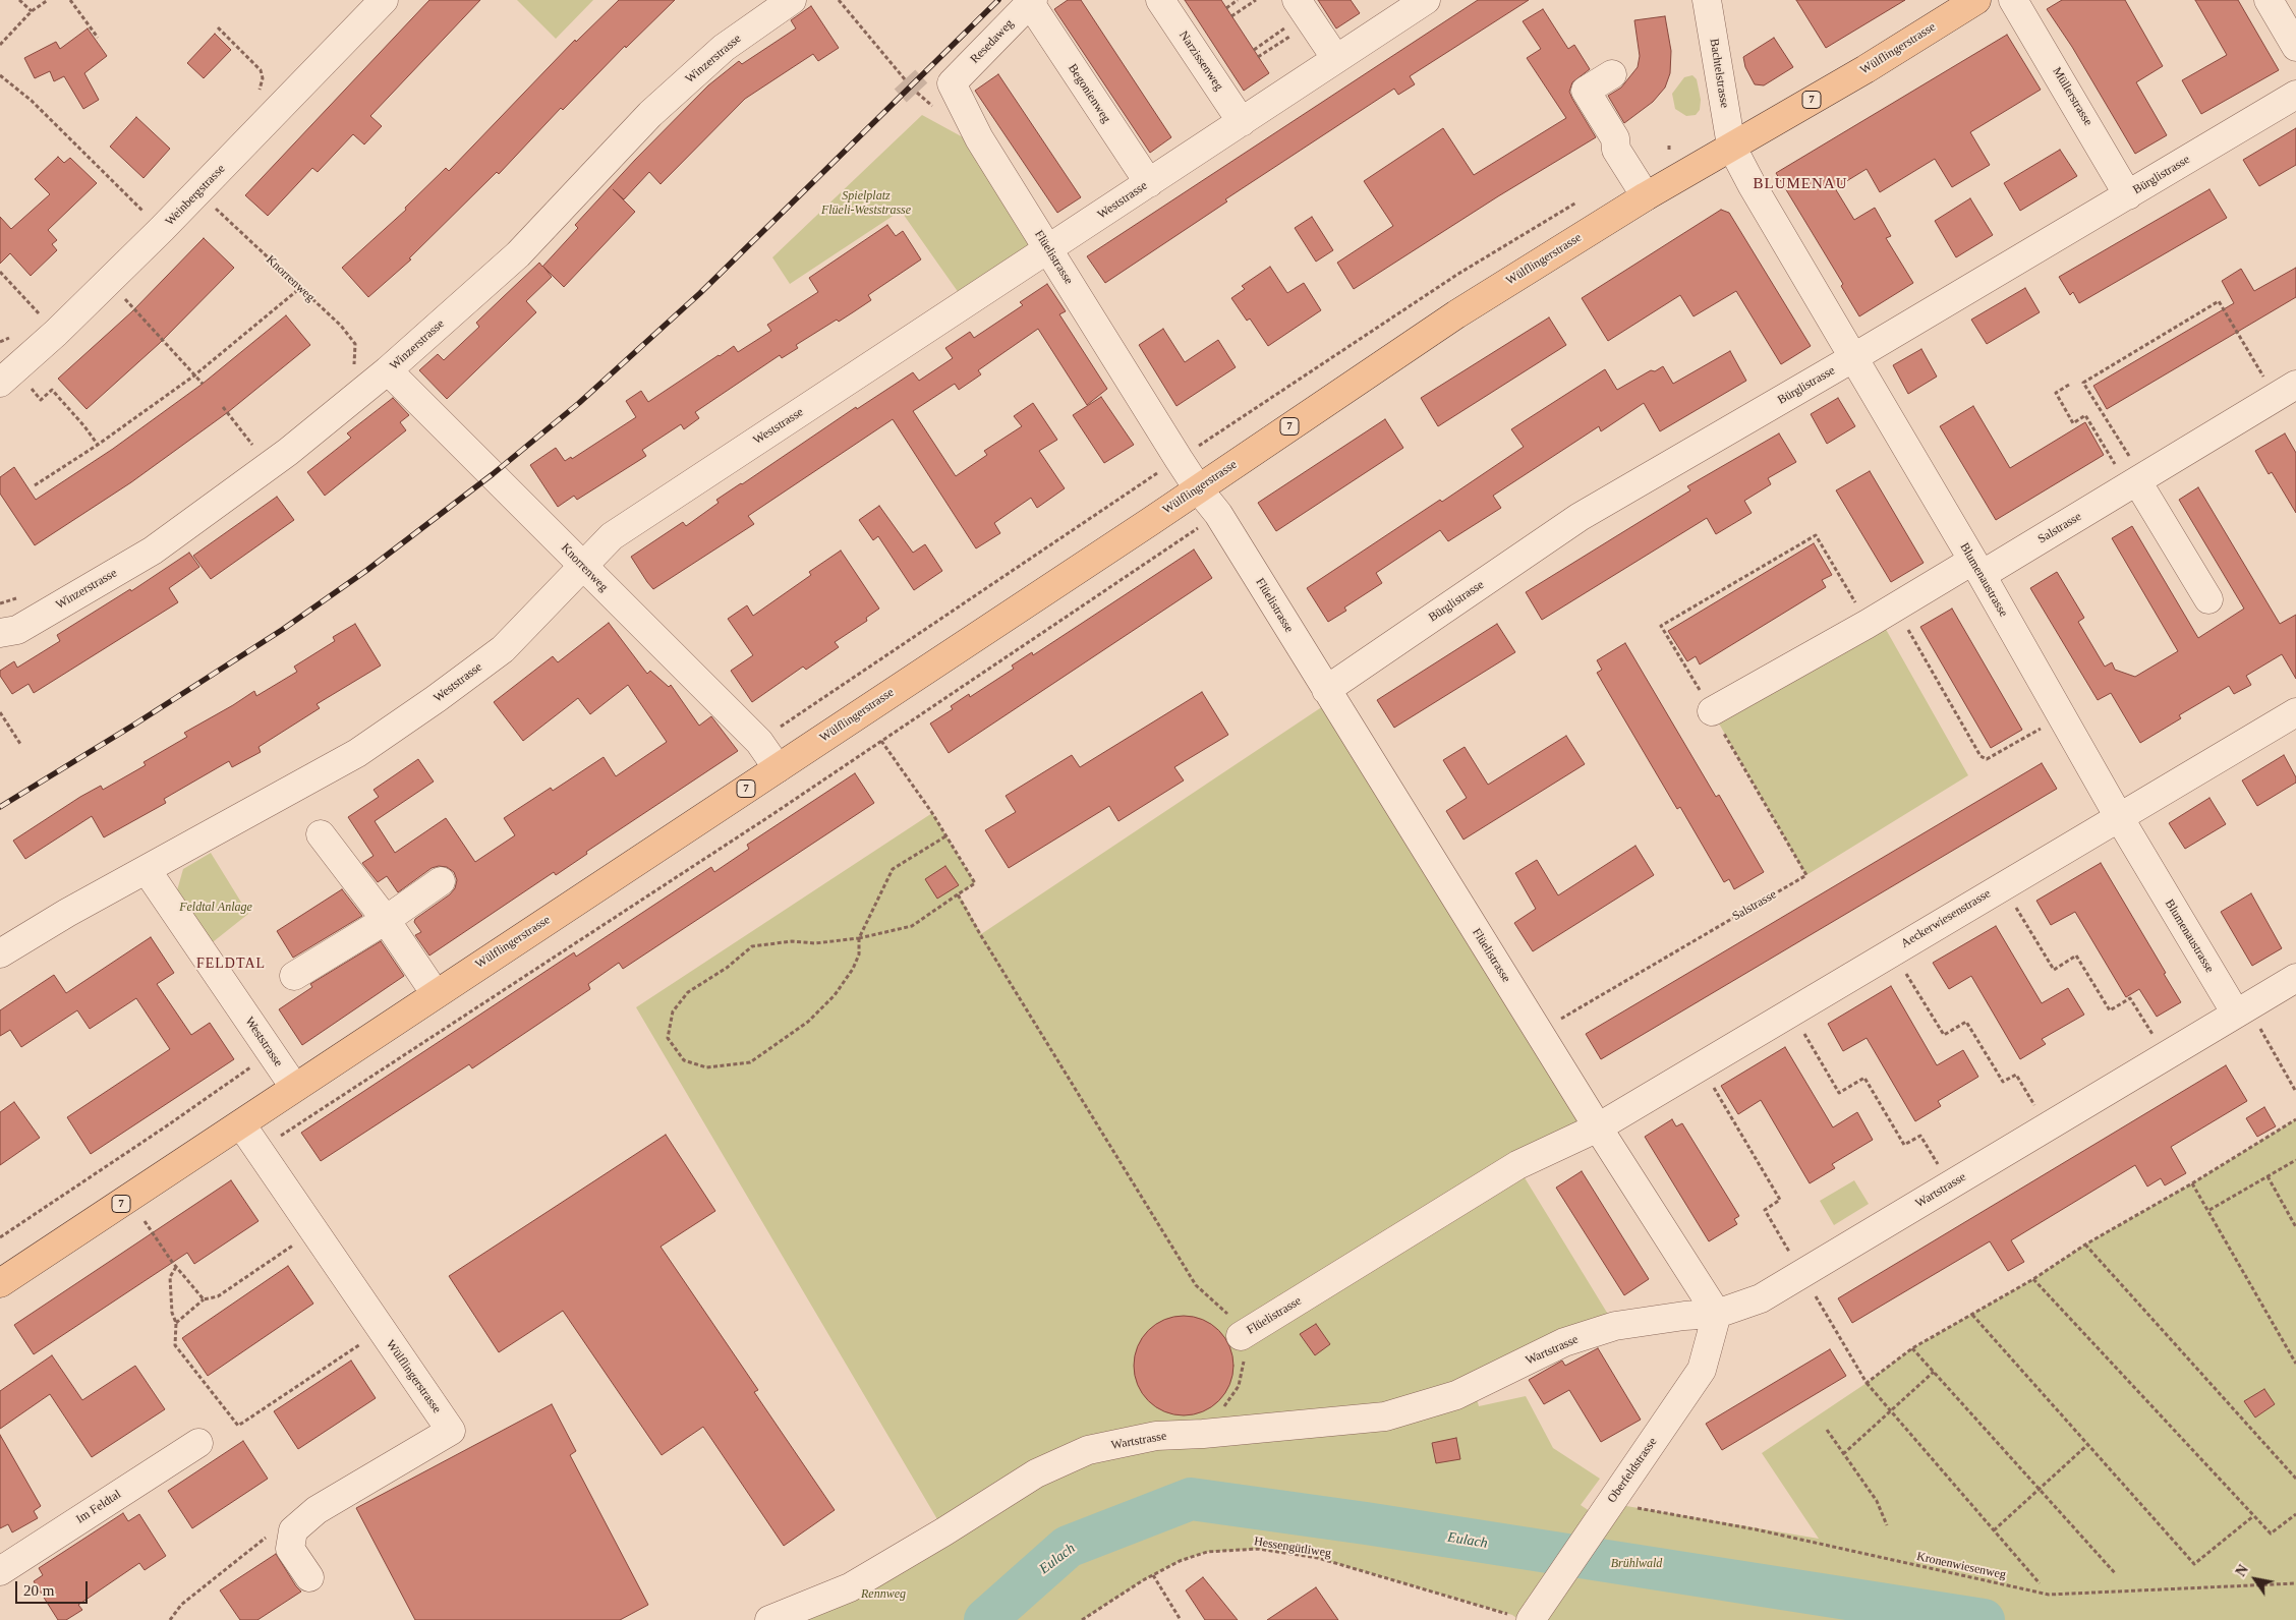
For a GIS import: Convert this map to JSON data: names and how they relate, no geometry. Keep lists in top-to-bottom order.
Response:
{
  "streets": {
    "main road": ["Wülflingerstrasse", "7"],
    "street": [
      "Resedaweg",
      "Winzerstrasse",
      "Narzissenweg",
      "Bachtelstrasse",
      "Begonienweg",
      "Müllerstrasse",
      "Bürglistrasse",
      "Weinbergstrasse",
      "Weststrasse",
      "Flüelistrasse",
      "Knorrenweg",
      "Salstrasse",
      "Blumenaustrasse",
      "Aeckerwiesenstrasse",
      "Wartstrasse",
      "Oberfeldstrasse",
      "Im Feldtal"
    ],
    "path": ["Hessengütliweg", "Kronenwiesenweg"]
  },
  "crossings": [
    ["Resedaweg", "Begonienweg"],
    ["Resedaweg", "Flüelistrasse"],
    ["Wülflingerstrasse", "Bachtelstrasse"],
    ["Wülflingerstrasse", "Weststrasse"],
    ["Wülflingerstrasse", "Flüelistrasse"],
    ["Wülflingerstrasse", "Knorrenweg"],
    ["Wülflingerstrasse", "Blumenaustrasse"],
    ["Winzerstrasse", "Knorrenweg"],
    ["Narzissenweg", "Weststrasse"],
    ["Bachtelstrasse", "Blumenaustrasse"],
    ["Begonienweg", "Weststrasse"],
    ["Müllerstrasse", "Bürglistrasse"],
    ["Bürglistrasse", "Flüelistrasse"],
    ["Bürglistrasse", "Blumenaustrasse"],
    ["Weinbergstrasse", "Knorrenweg"],
    ["Weststrasse", "Flüelistrasse"],
    ["Weststrasse", "Knorrenweg"],
    ["Flüelistrasse", "Salstrasse"],
    ["Flüelistrasse", "Aeckerwiesenstrasse"],
    ["Flüelistrasse", "Wartstrasse"],
    ["Flüelistrasse", "Oberfeldstrasse"],
    ["Salstrasse", "Blumenaustrasse"],
    ["Blumenaustrasse", "Aeckerwiesenstrasse"],
    ["Blumenaustrasse", "Wartstrasse"],
    ["Wartstrasse", "Oberfeldstrasse"],
    ["Oberfeldstrasse", "Hessengütliweg"]
  ],
  "districts": ["BLUMENAU", "FELDTAL"],
  "water": ["Eulach"],
  "parks": [
    "Spielplatz Flüeli-Weststrasse",
    "Feldtal Anlage",
    "Brühlwald",
    "Rennweg"
  ],
  "scale_bar": "20 m",
  "north": "top left"
}
